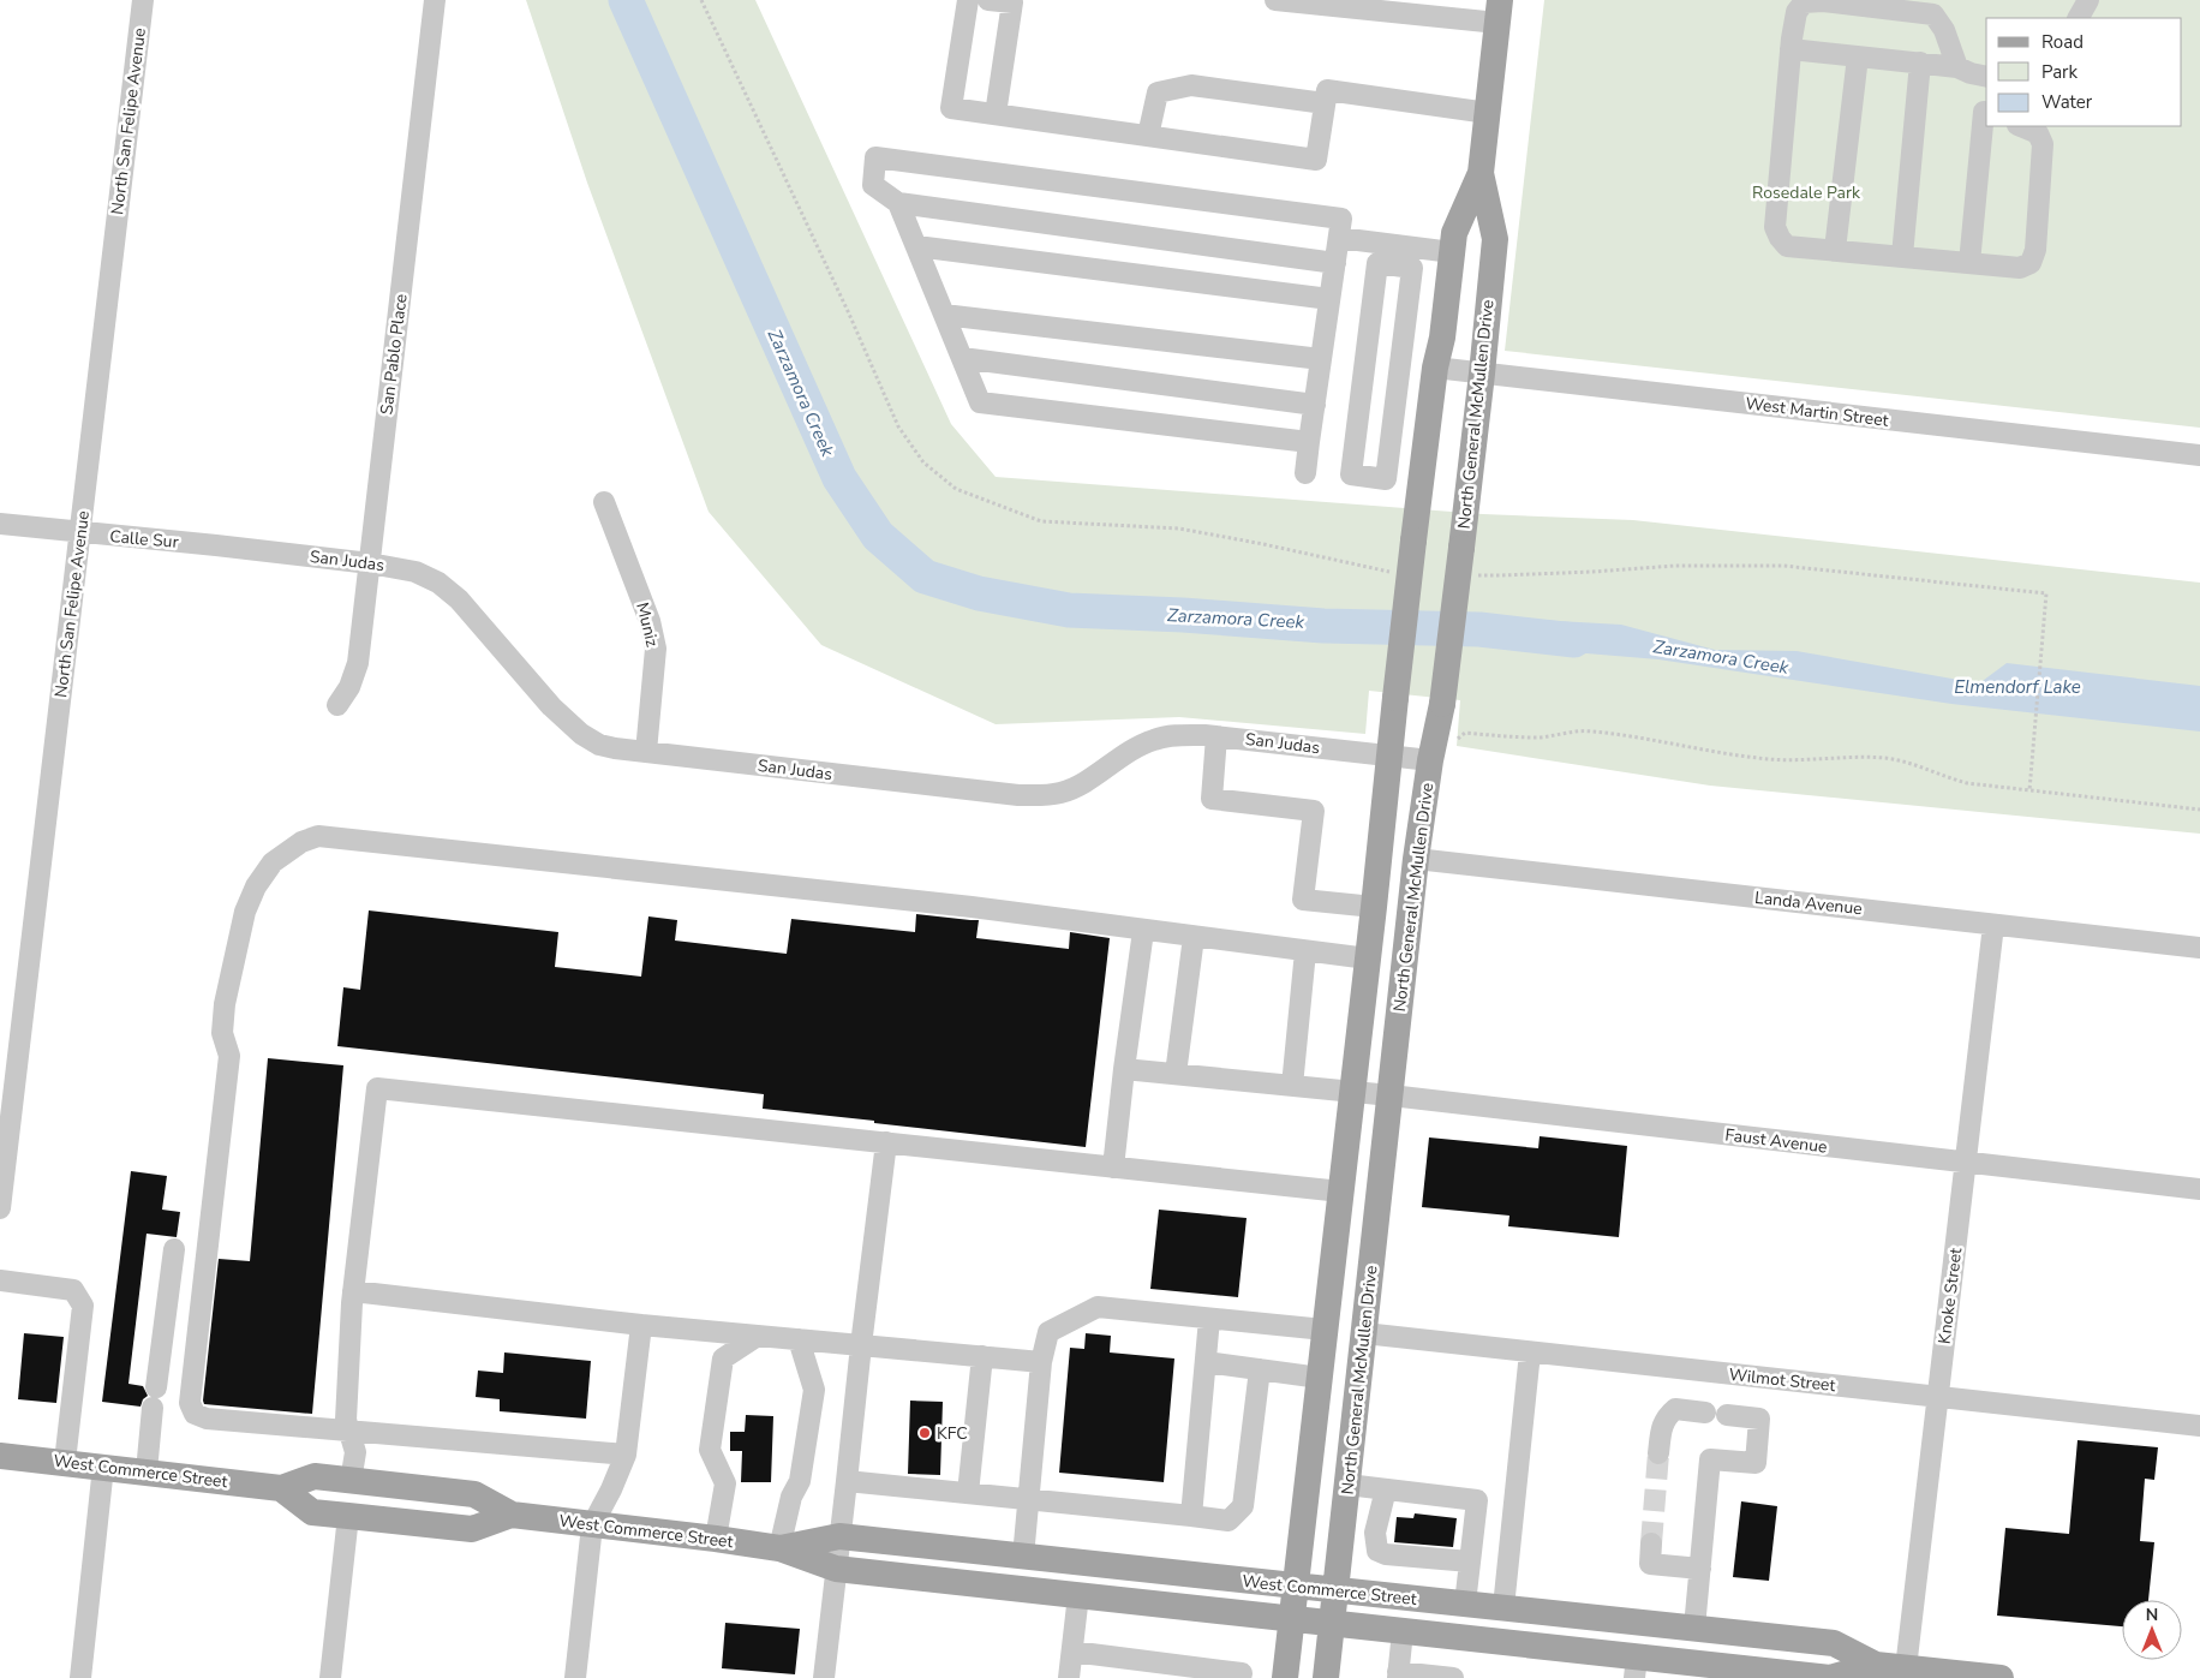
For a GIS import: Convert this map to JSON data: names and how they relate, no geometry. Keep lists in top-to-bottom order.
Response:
{
  "streets": {
    "main road": ["North General McMullen Drive", "West Commerce Street"],
    "street": [
      "North San Felipe Avenue",
      "San Pablo Place",
      "West Martin Street",
      "Calle Sur",
      "San Judas",
      "Muniz",
      "Landa Avenue",
      "Faust Avenue",
      "Knoke Street",
      "Wilmot Street"
    ]
  },
  "crossings": [
    ["North San Felipe Avenue", "Calle Sur"],
    ["San Pablo Place", "San Judas"],
    ["West Martin Street", "North General McMullen Drive"],
    ["North General McMullen Drive", "San Judas"],
    ["North General McMullen Drive", "Landa Avenue"],
    ["North General McMullen Drive", "Faust Avenue"],
    ["North General McMullen Drive", "Wilmot Street"],
    ["North General McMullen Drive", "West Commerce Street"],
    ["Calle Sur", "San Judas"],
    ["San Judas", "Muniz"],
    ["Landa Avenue", "Knoke Street"],
    ["Faust Avenue", "Knoke Street"],
    ["Knoke Street", "Wilmot Street"],
    ["Knoke Street", "West Commerce Street"]
  ],
  "water": ["Zarzamora Creek", "Elmendorf Lake"],
  "parks": ["Rosedale Park"],
  "places": ["KFC"],
  "legend": ["Road", "Park", "Water"],
  "north": "top"
}
